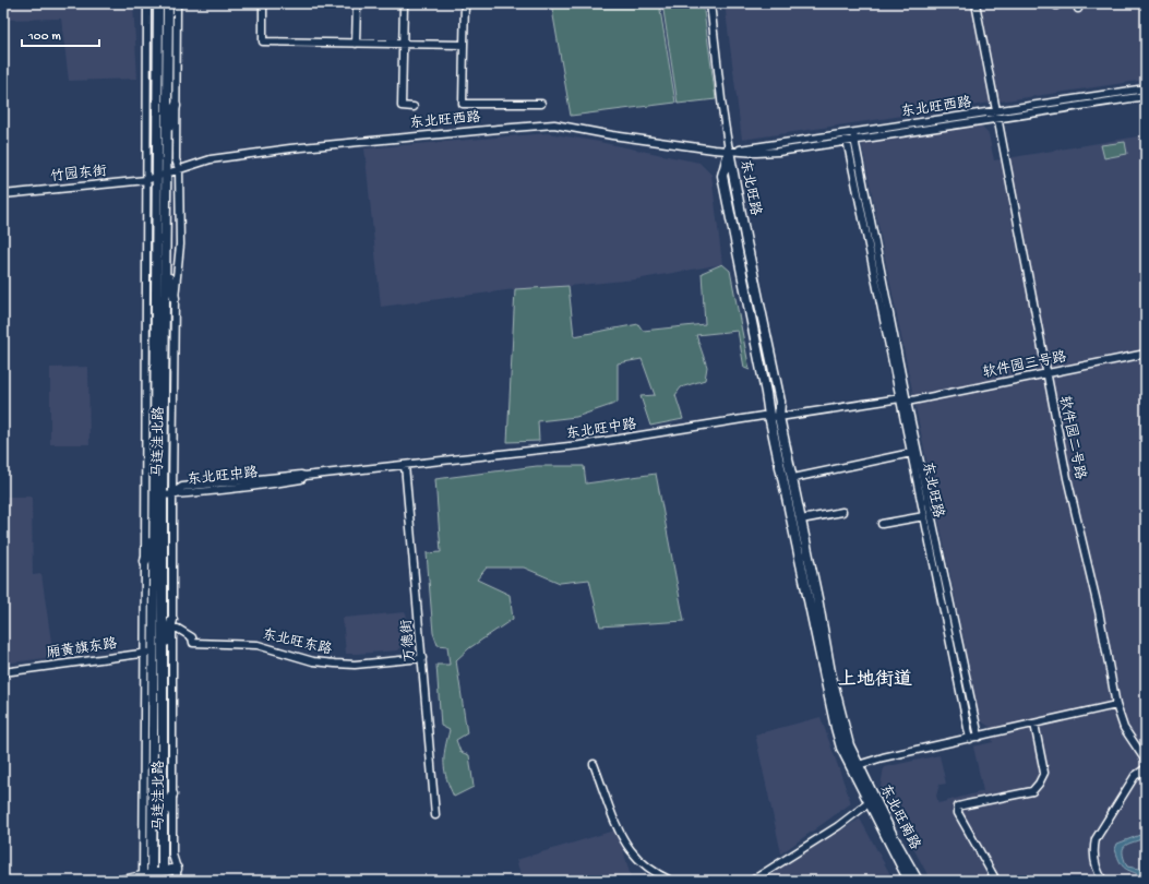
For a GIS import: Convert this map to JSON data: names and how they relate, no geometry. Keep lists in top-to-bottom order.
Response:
{
  "streets": {
    "main road": ["东北旺路", "马连洼北路", "东北旺南路"],
    "street": [
      "东北旺西路",
      "竹园东街",
      "软件园三号路",
      "东北旺中路",
      "软件园二号路",
      "万德街",
      "东北旺东路",
      "厢黄旗东路"
    ]
  },
  "crossings": [
    ["东北旺西路", "竹园东街"],
    ["东北旺西路", "东北旺路"],
    ["东北旺西路", "软件园二号路"],
    ["东北旺西路", "马连洼北路"],
    ["竹园东街", "马连洼北路"],
    ["东北旺路", "软件园三号路"],
    ["东北旺路", "东北旺中路"],
    ["东北旺路", "东北旺南路"],
    ["软件园三号路", "软件园二号路"],
    ["东北旺中路", "马连洼北路"],
    ["东北旺中路", "万德街"],
    ["马连洼北路", "东北旺东路"],
    ["马连洼北路", "厢黄旗东路"],
    ["万德街", "东北旺东路"]
  ],
  "districts": ["上地街道"],
  "scale_bar": "100 m"
}
